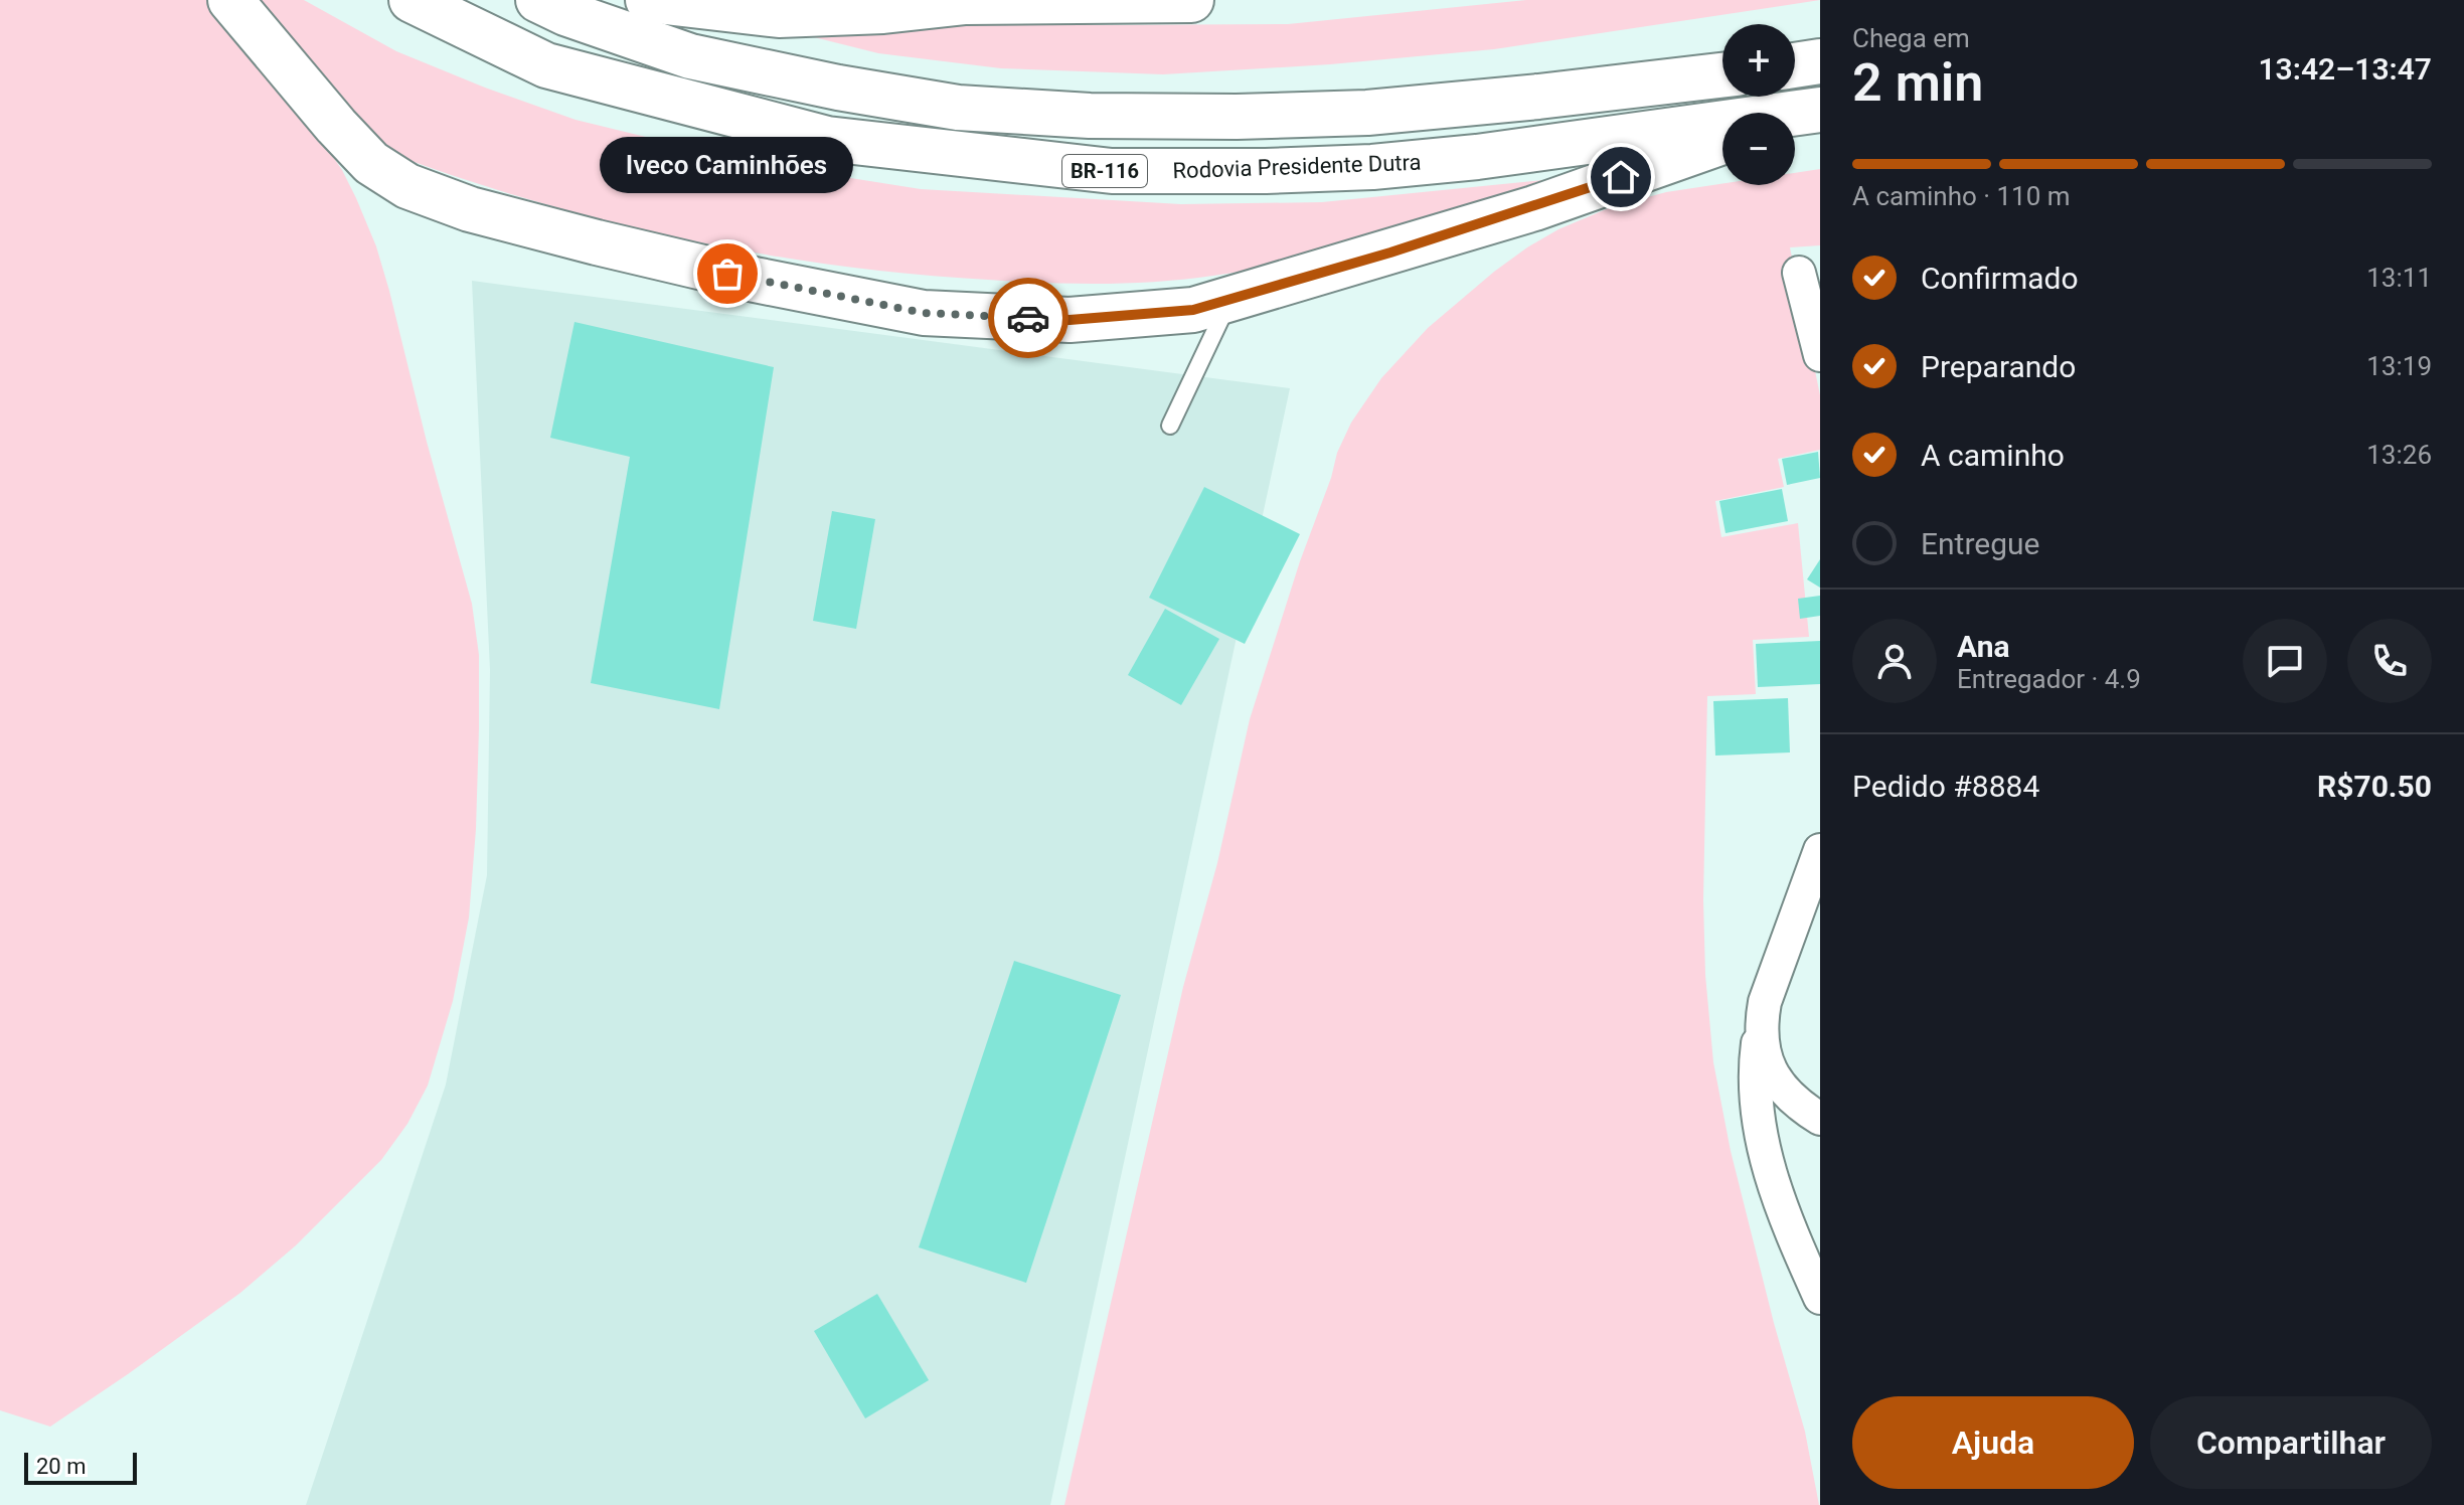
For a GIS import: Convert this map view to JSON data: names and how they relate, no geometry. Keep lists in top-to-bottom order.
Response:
{
  "streets": {
    "highway": ["Rodovia Presidente Dutra", "BR-116"]
  },
  "places": ["Iveco Caminhões"],
  "scale_bar": "20 m",
  "page": {
    "heading": ["2 min", "Chega em", "13:42–13:47"],
    "panel": [
      "Ana",
      "Entregador · 4.9",
      "Pedido #8884",
      "R$70.50"
    ],
    "map_buttons": ["+", "−"],
    "bubble": "Iveco Caminhões",
    "bar": "A caminho · 110 m",
    "list": [
      ["Confirmado", "13:11"],
      ["Preparando", "13:19"],
      ["A caminho", "13:26"],
      "Entregue"
    ],
    "buttons": ["Ajuda", "Compartilhar"],
    "scale": "20 m"
  }
}
